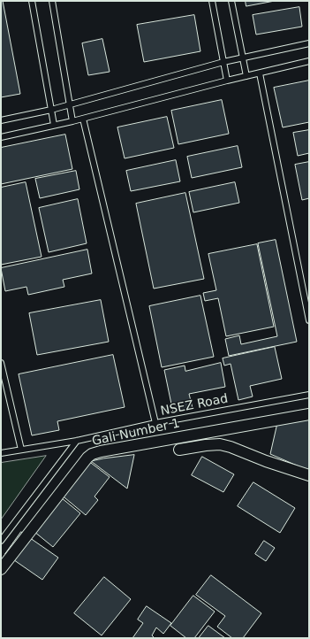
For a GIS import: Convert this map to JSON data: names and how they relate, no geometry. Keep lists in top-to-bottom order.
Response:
{
  "streets": {
    "street": ["Gali Number 1"],
    "lane": ["NSEZ Road"]
  }
}
